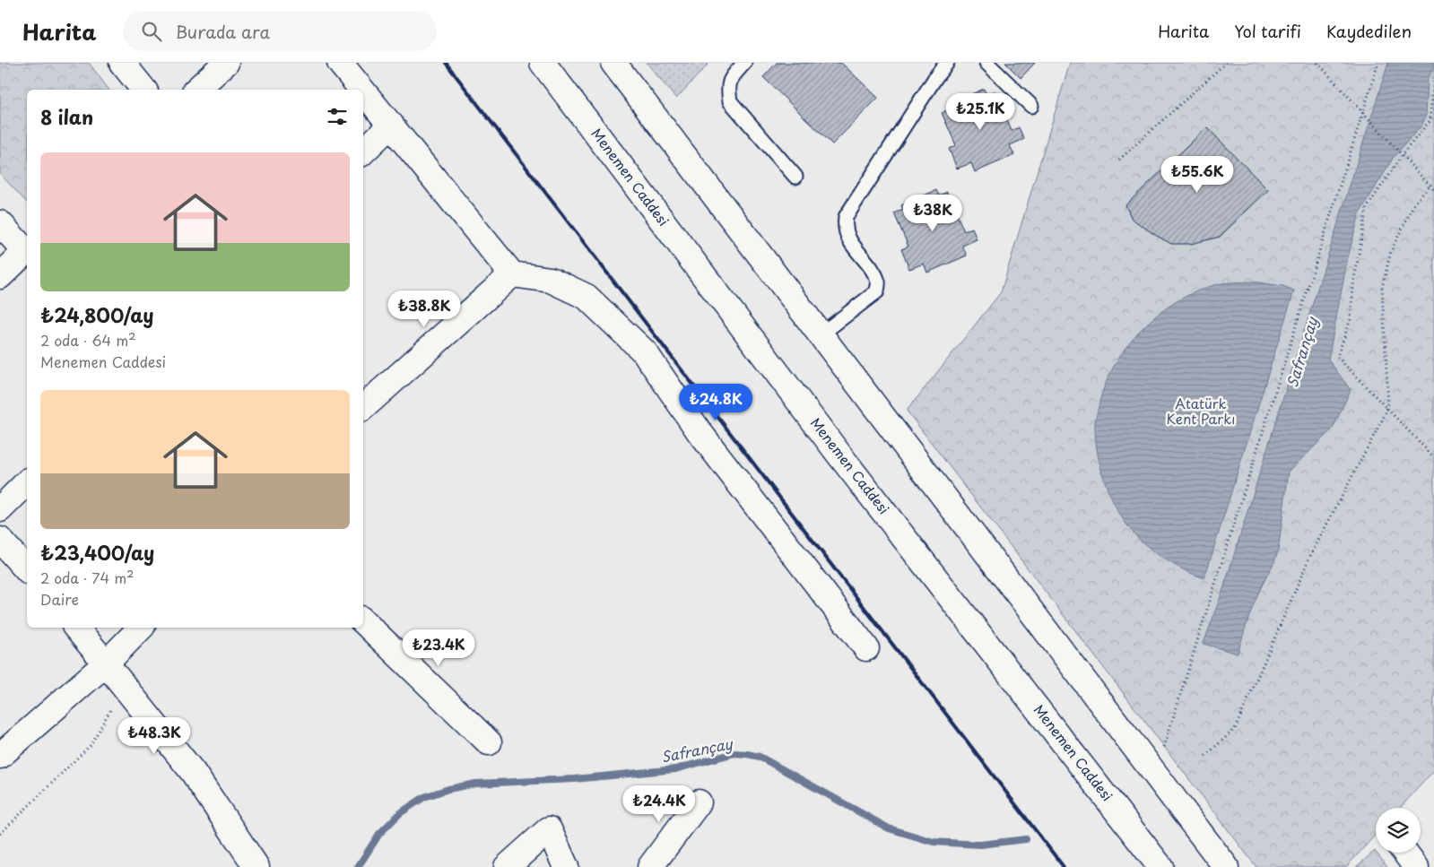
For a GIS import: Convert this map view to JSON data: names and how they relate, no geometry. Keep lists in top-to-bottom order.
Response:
{
  "streets": {
    "main road": ["Menemen Caddesi"]
  },
  "water": ["Safrançay"],
  "parks": ["Atatürk Kent Parkı"],
  "page": {
    "header": "Harita",
    "search": "Burada ara",
    "nav": ["Harita", "Yol tarifi", "Kaydedilen"],
    "heading": "8 ilan",
    "price": [
      "₺25.1K",
      "₺55.6K",
      "₺38K",
      "₺38.8K",
      "₺24.8K",
      "₺23.4K",
      "₺48.3K",
      "₺24.4K"
    ],
    "list": [
      {
        "name": "₺24,800/ay",
        "note": "2 oda · 64 m² · Menemen Caddesi"
      },
      {
        "name": "₺23,400/ay",
        "note": "2 oda · 74 m² · Daire"
      }
    ]
  }
}
